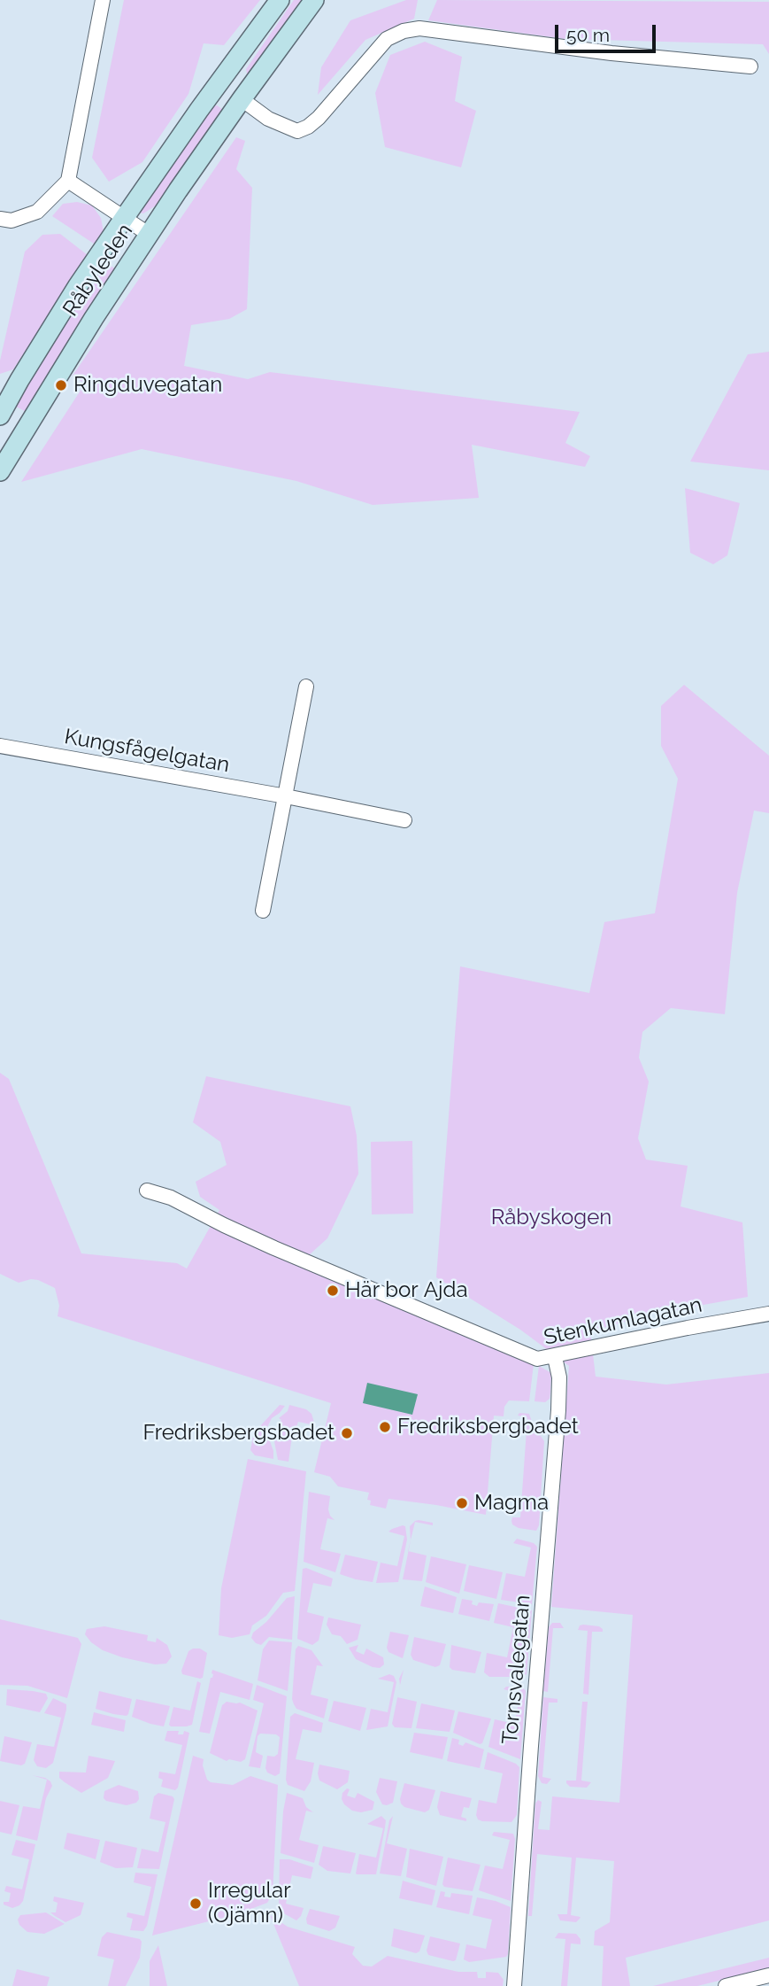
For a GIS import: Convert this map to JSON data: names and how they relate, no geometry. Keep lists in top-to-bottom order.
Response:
{
  "streets": {
    "main road": ["Råbyleden"],
    "street": ["Kungsfågelgatan", "Stenkumlagatan", "Tornsvalegatan"]
  },
  "crossings": [
    ["Stenkumlagatan", "Tornsvalegatan"]
  ],
  "parks": ["Råbyskogen"],
  "places": [
    "Ringduvegatan",
    "Här bor Ajda",
    "Fredriksbergbadet",
    "Fredriksbergsbadet",
    "Magma",
    "Irregular (Ojämn)"
  ],
  "scale_bar": "50 m"
}
